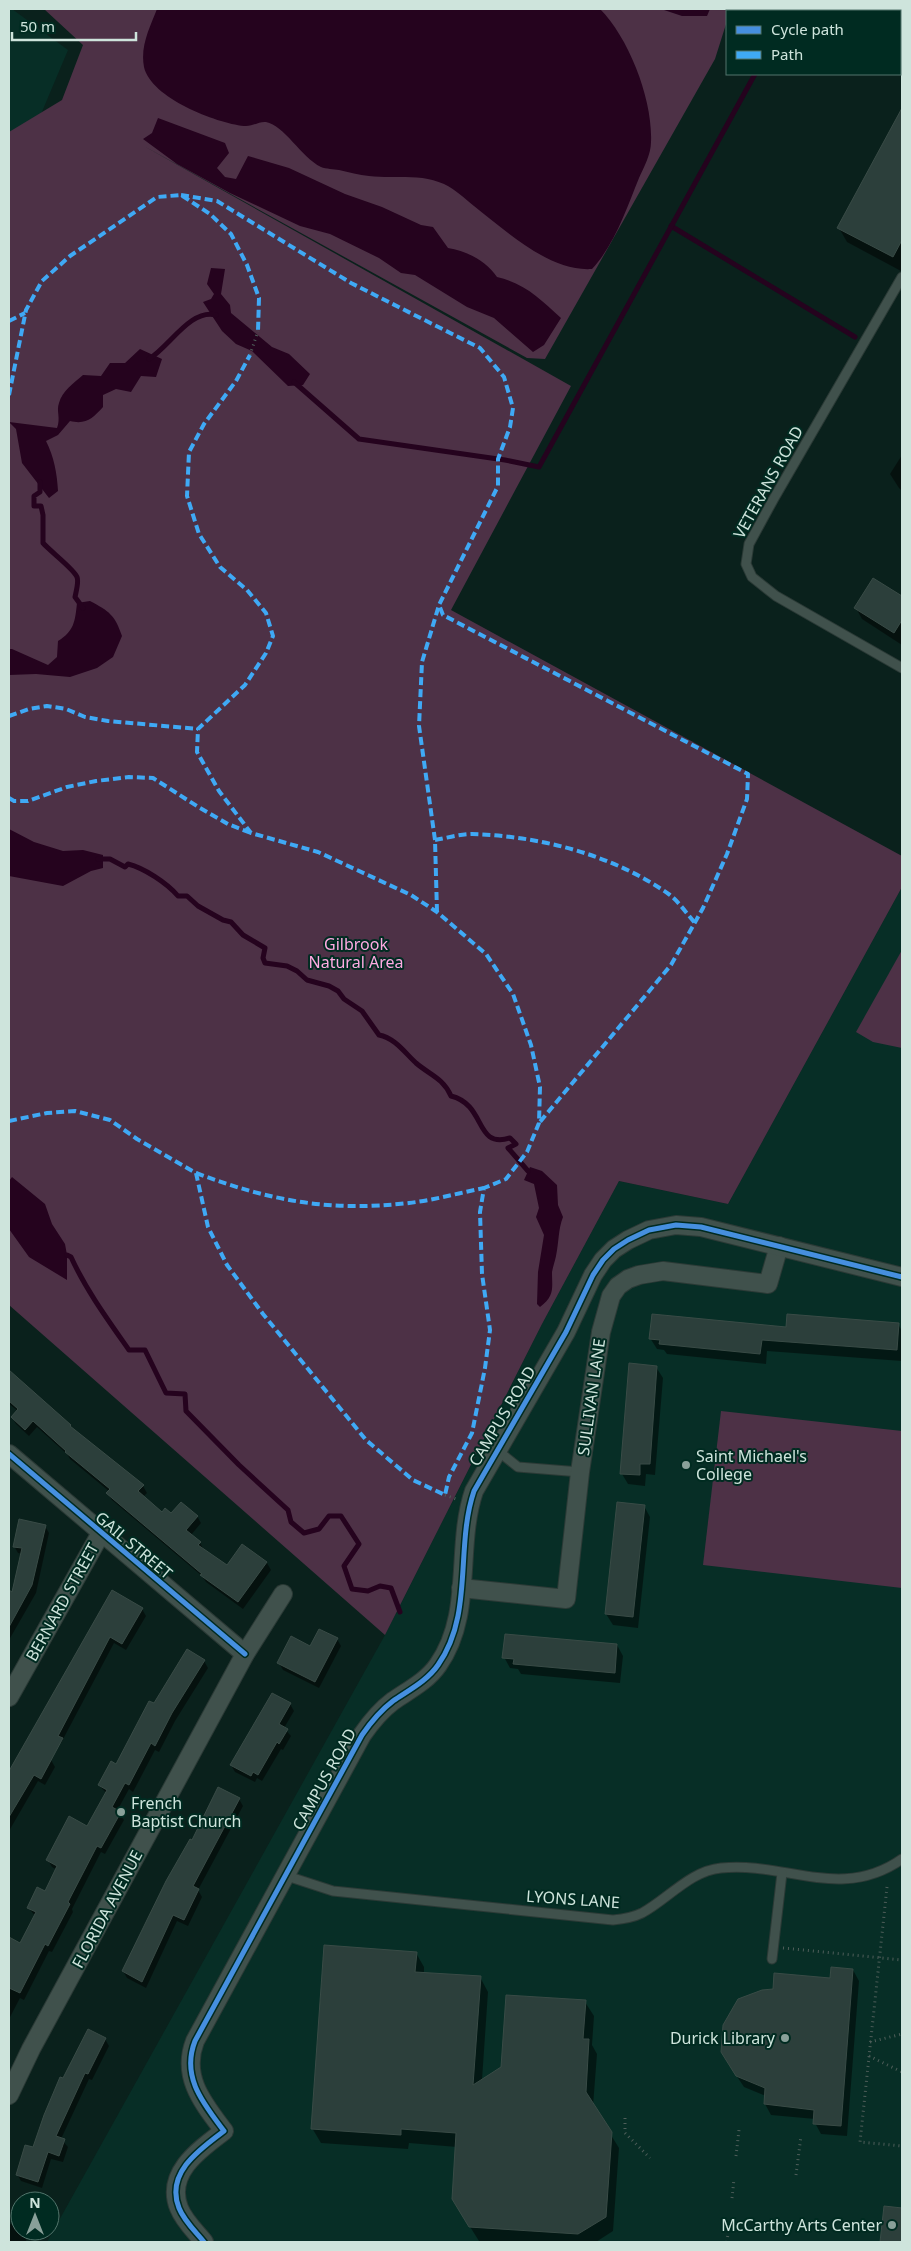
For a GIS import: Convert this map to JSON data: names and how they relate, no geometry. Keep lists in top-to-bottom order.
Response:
{
  "streets": {
    "street": [
      "SULLIVAN LANE",
      "CAMPUS ROAD",
      "GAIL STREET",
      "BERNARD STREET",
      "FLORIDA AVENUE"
    ],
    "lane": ["VETERANS ROAD", "LYONS LANE"]
  },
  "crossings": [
    ["SULLIVAN LANE", "CAMPUS ROAD"],
    ["CAMPUS ROAD", "LYONS LANE"],
    ["GAIL STREET", "BERNARD STREET"],
    ["GAIL STREET", "FLORIDA AVENUE"]
  ],
  "parks": ["Gilbrook Natural Area"],
  "places": [
    "Saint Michael's College",
    "French Baptist Church",
    "Durick Library",
    "McCarthy Arts Center"
  ],
  "legend": ["Cycle path", "Path"],
  "scale_bar": "50 m",
  "north": "top"
}
